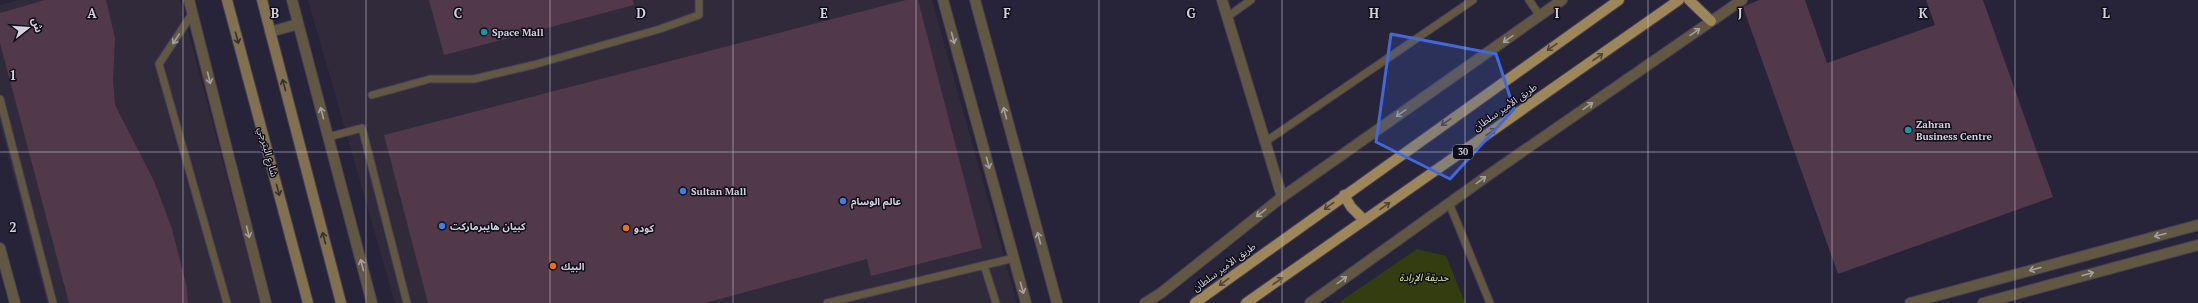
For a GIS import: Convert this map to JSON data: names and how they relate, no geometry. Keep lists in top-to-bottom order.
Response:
{
  "streets": {
    "main road": ["طريق الأمير سلطان", "شارع البترجي", "30"]
  },
  "parks": ["حديقة الإرادة"],
  "places": [
    "Space Mall",
    "Zahran Business Centre",
    "Sultan Mall",
    "عالم الوسام",
    "كبيان هايبرماركت",
    "كودو",
    "البيك"
  ],
  "north": "right",
  "grid": {
    "columns": [
      "A",
      "B",
      "C",
      "D",
      "E",
      "F",
      "G",
      "H",
      "I",
      "J",
      "K",
      "L"
    ],
    "rows": ["1", "2"]
  }
}
